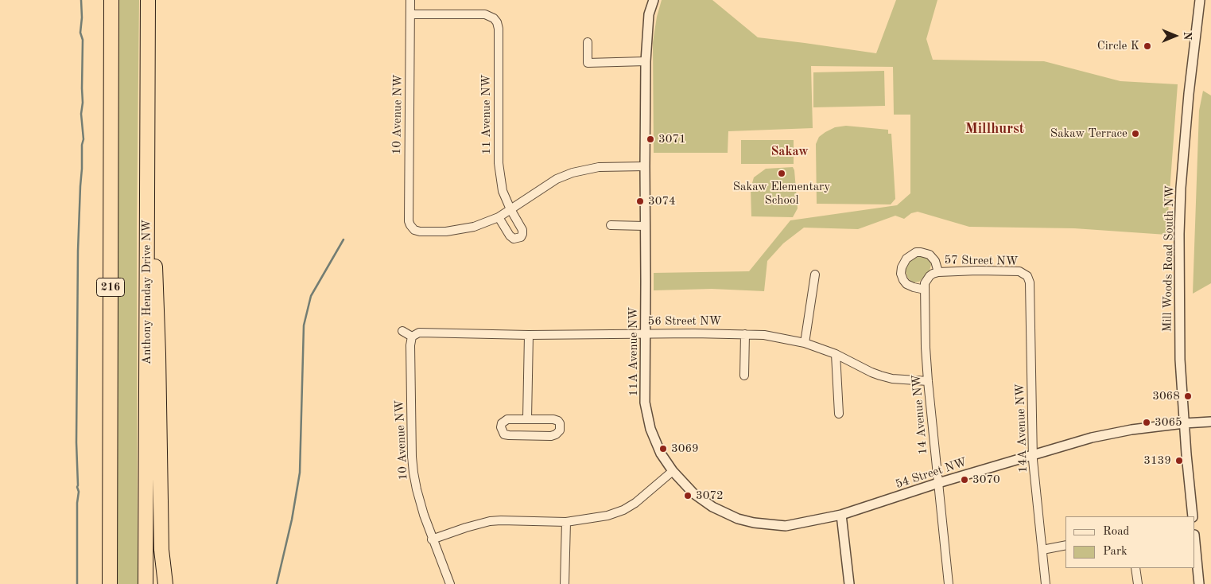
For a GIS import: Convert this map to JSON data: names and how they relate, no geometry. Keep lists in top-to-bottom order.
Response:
{
  "streets": {
    "highway": ["216", "Anthony Henday Drive NW"],
    "street": [
      "10 Avenue NW",
      "11 Avenue NW",
      "Mill Woods Road South NW",
      "57 Street NW",
      "56 Street NW",
      "11A Avenue NW",
      "14 Avenue NW",
      "14A Avenue NW",
      "54 Street NW"
    ]
  },
  "crossings": [
    ["10 Avenue NW", "11 Avenue NW"],
    ["10 Avenue NW", "56 Street NW"],
    ["Mill Woods Road South NW", "54 Street NW"],
    ["57 Street NW", "14 Avenue NW"],
    ["57 Street NW", "14A Avenue NW"],
    ["56 Street NW", "11A Avenue NW"],
    ["56 Street NW", "14 Avenue NW"],
    ["11A Avenue NW", "54 Street NW"],
    ["14 Avenue NW", "54 Street NW"],
    ["14A Avenue NW", "54 Street NW"]
  ],
  "districts": ["Millhurst", "Sakaw"],
  "places": [
    "Circle K",
    "Sakaw Terrace",
    "3071",
    "Sakaw Elementary School",
    "3074",
    "3068",
    "3065",
    "3069",
    "3139",
    "3070",
    "3072"
  ],
  "legend": ["Road", "Park"],
  "north": "right"
}
